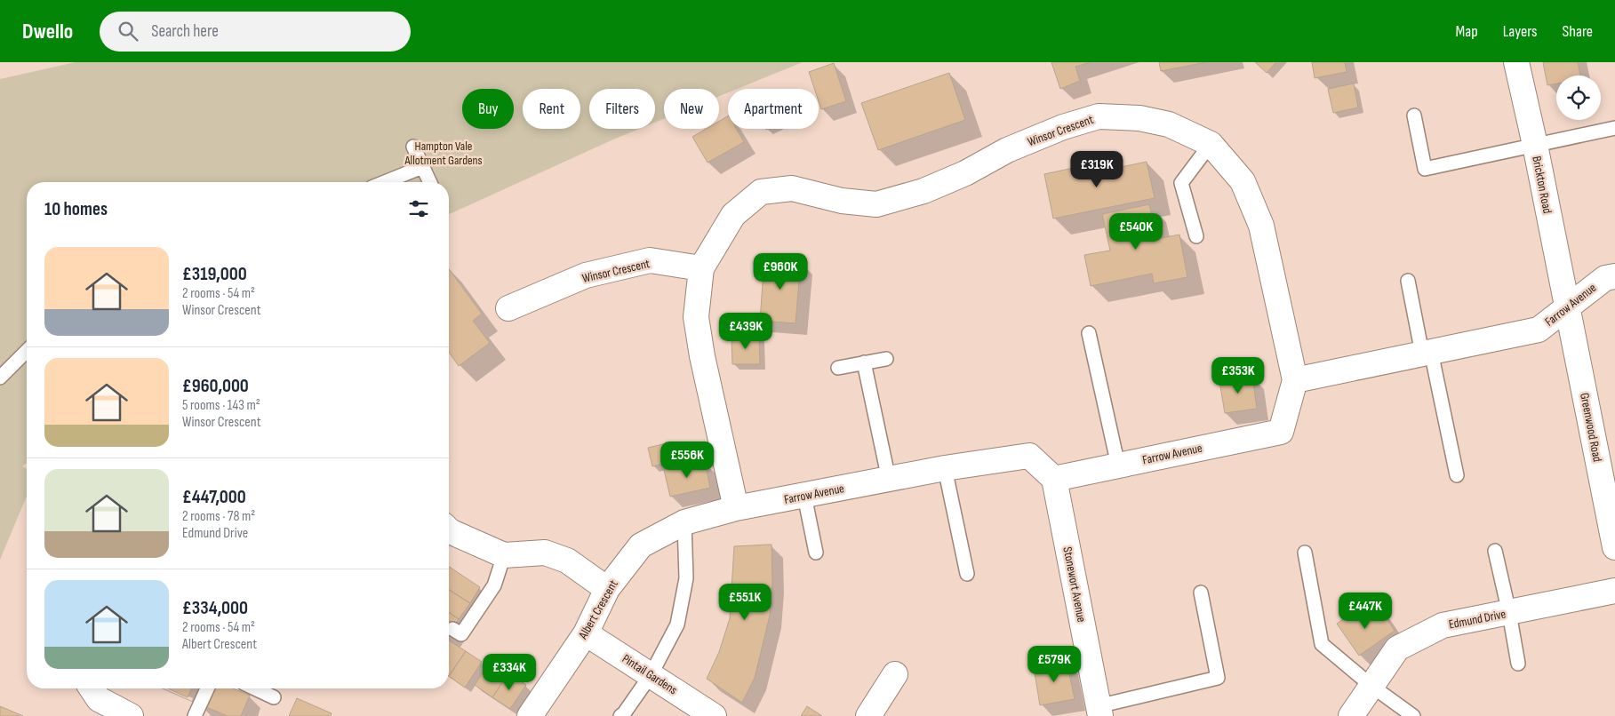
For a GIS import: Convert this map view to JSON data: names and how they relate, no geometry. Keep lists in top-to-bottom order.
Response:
{
  "streets": {
    "street": [
      "Winsor Crescent",
      "Brickton Road",
      "Farrow Avenue",
      "Greenwood Road",
      "Stonewort Avenue",
      "Albert Crescent",
      "Edmund Drive",
      "Pintail Gardens"
    ]
  },
  "crossings": [
    ["Winsor Crescent", "Farrow Avenue"],
    ["Brickton Road", "Farrow Avenue"],
    ["Brickton Road", "Greenwood Road"],
    ["Farrow Avenue", "Greenwood Road"],
    ["Farrow Avenue", "Stonewort Avenue"],
    ["Farrow Avenue", "Albert Crescent"],
    ["Albert Crescent", "Pintail Gardens"]
  ],
  "parks": ["Hampton Vale Allotment Gardens"],
  "page": {
    "header": "Dwello",
    "search": "Search here",
    "nav": ["Map", "Layers", "Share"],
    "chip": [
      "Buy",
      "Rent",
      "Filters",
      "New",
      "Apartment"
    ],
    "price": [
      "£319K",
      "£540K",
      "£960K",
      "£439K",
      "£353K",
      "£556K",
      "£551K",
      "£447K",
      "£579K",
      "£334K"
    ],
    "heading": "10 homes",
    "list": [
      {
        "name": "£319,000",
        "note": "2 rooms · 54 m² · Winsor Crescent"
      },
      {
        "name": "£960,000",
        "note": "5 rooms · 143 m² · Winsor Crescent"
      },
      {
        "name": "£447,000",
        "note": "2 rooms · 78 m² · Edmund Drive"
      },
      {
        "name": "£334,000",
        "note": "2 rooms · 54 m² · Albert Crescent"
      }
    ]
  }
}
